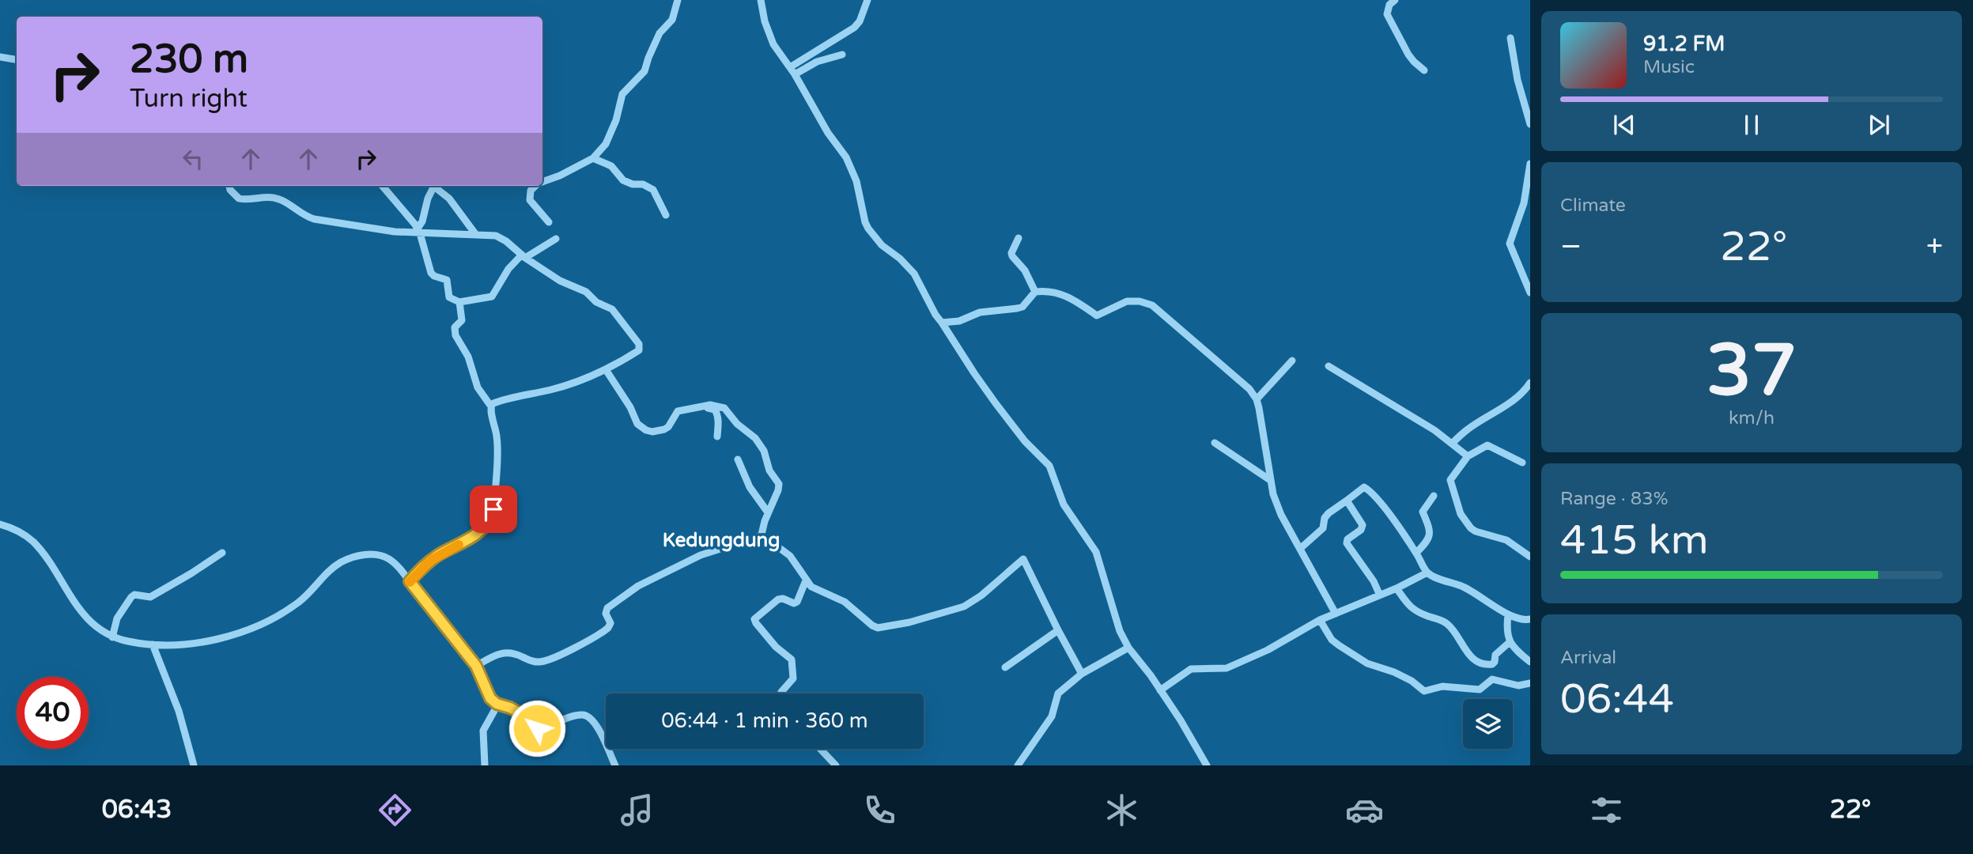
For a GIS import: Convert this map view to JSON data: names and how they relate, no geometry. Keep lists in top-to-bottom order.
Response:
{
  "districts": ["Kedungdung"],
  "page": {
    "turn": ["230 m", "Turn right"],
    "song": ["91.2 FM", "Music"],
    "tile": [
      "Climate",
      ["37", "km/h"],
      ["Range · 83%", "415 km"],
      ["Arrival", "06:44"]
    ],
    "heat": ["−", "22°", "+"],
    "limit": "40",
    "trip": "06:44 · 1 min · 360 m",
    "tabs": ["06:43", "22°"]
  }
}
